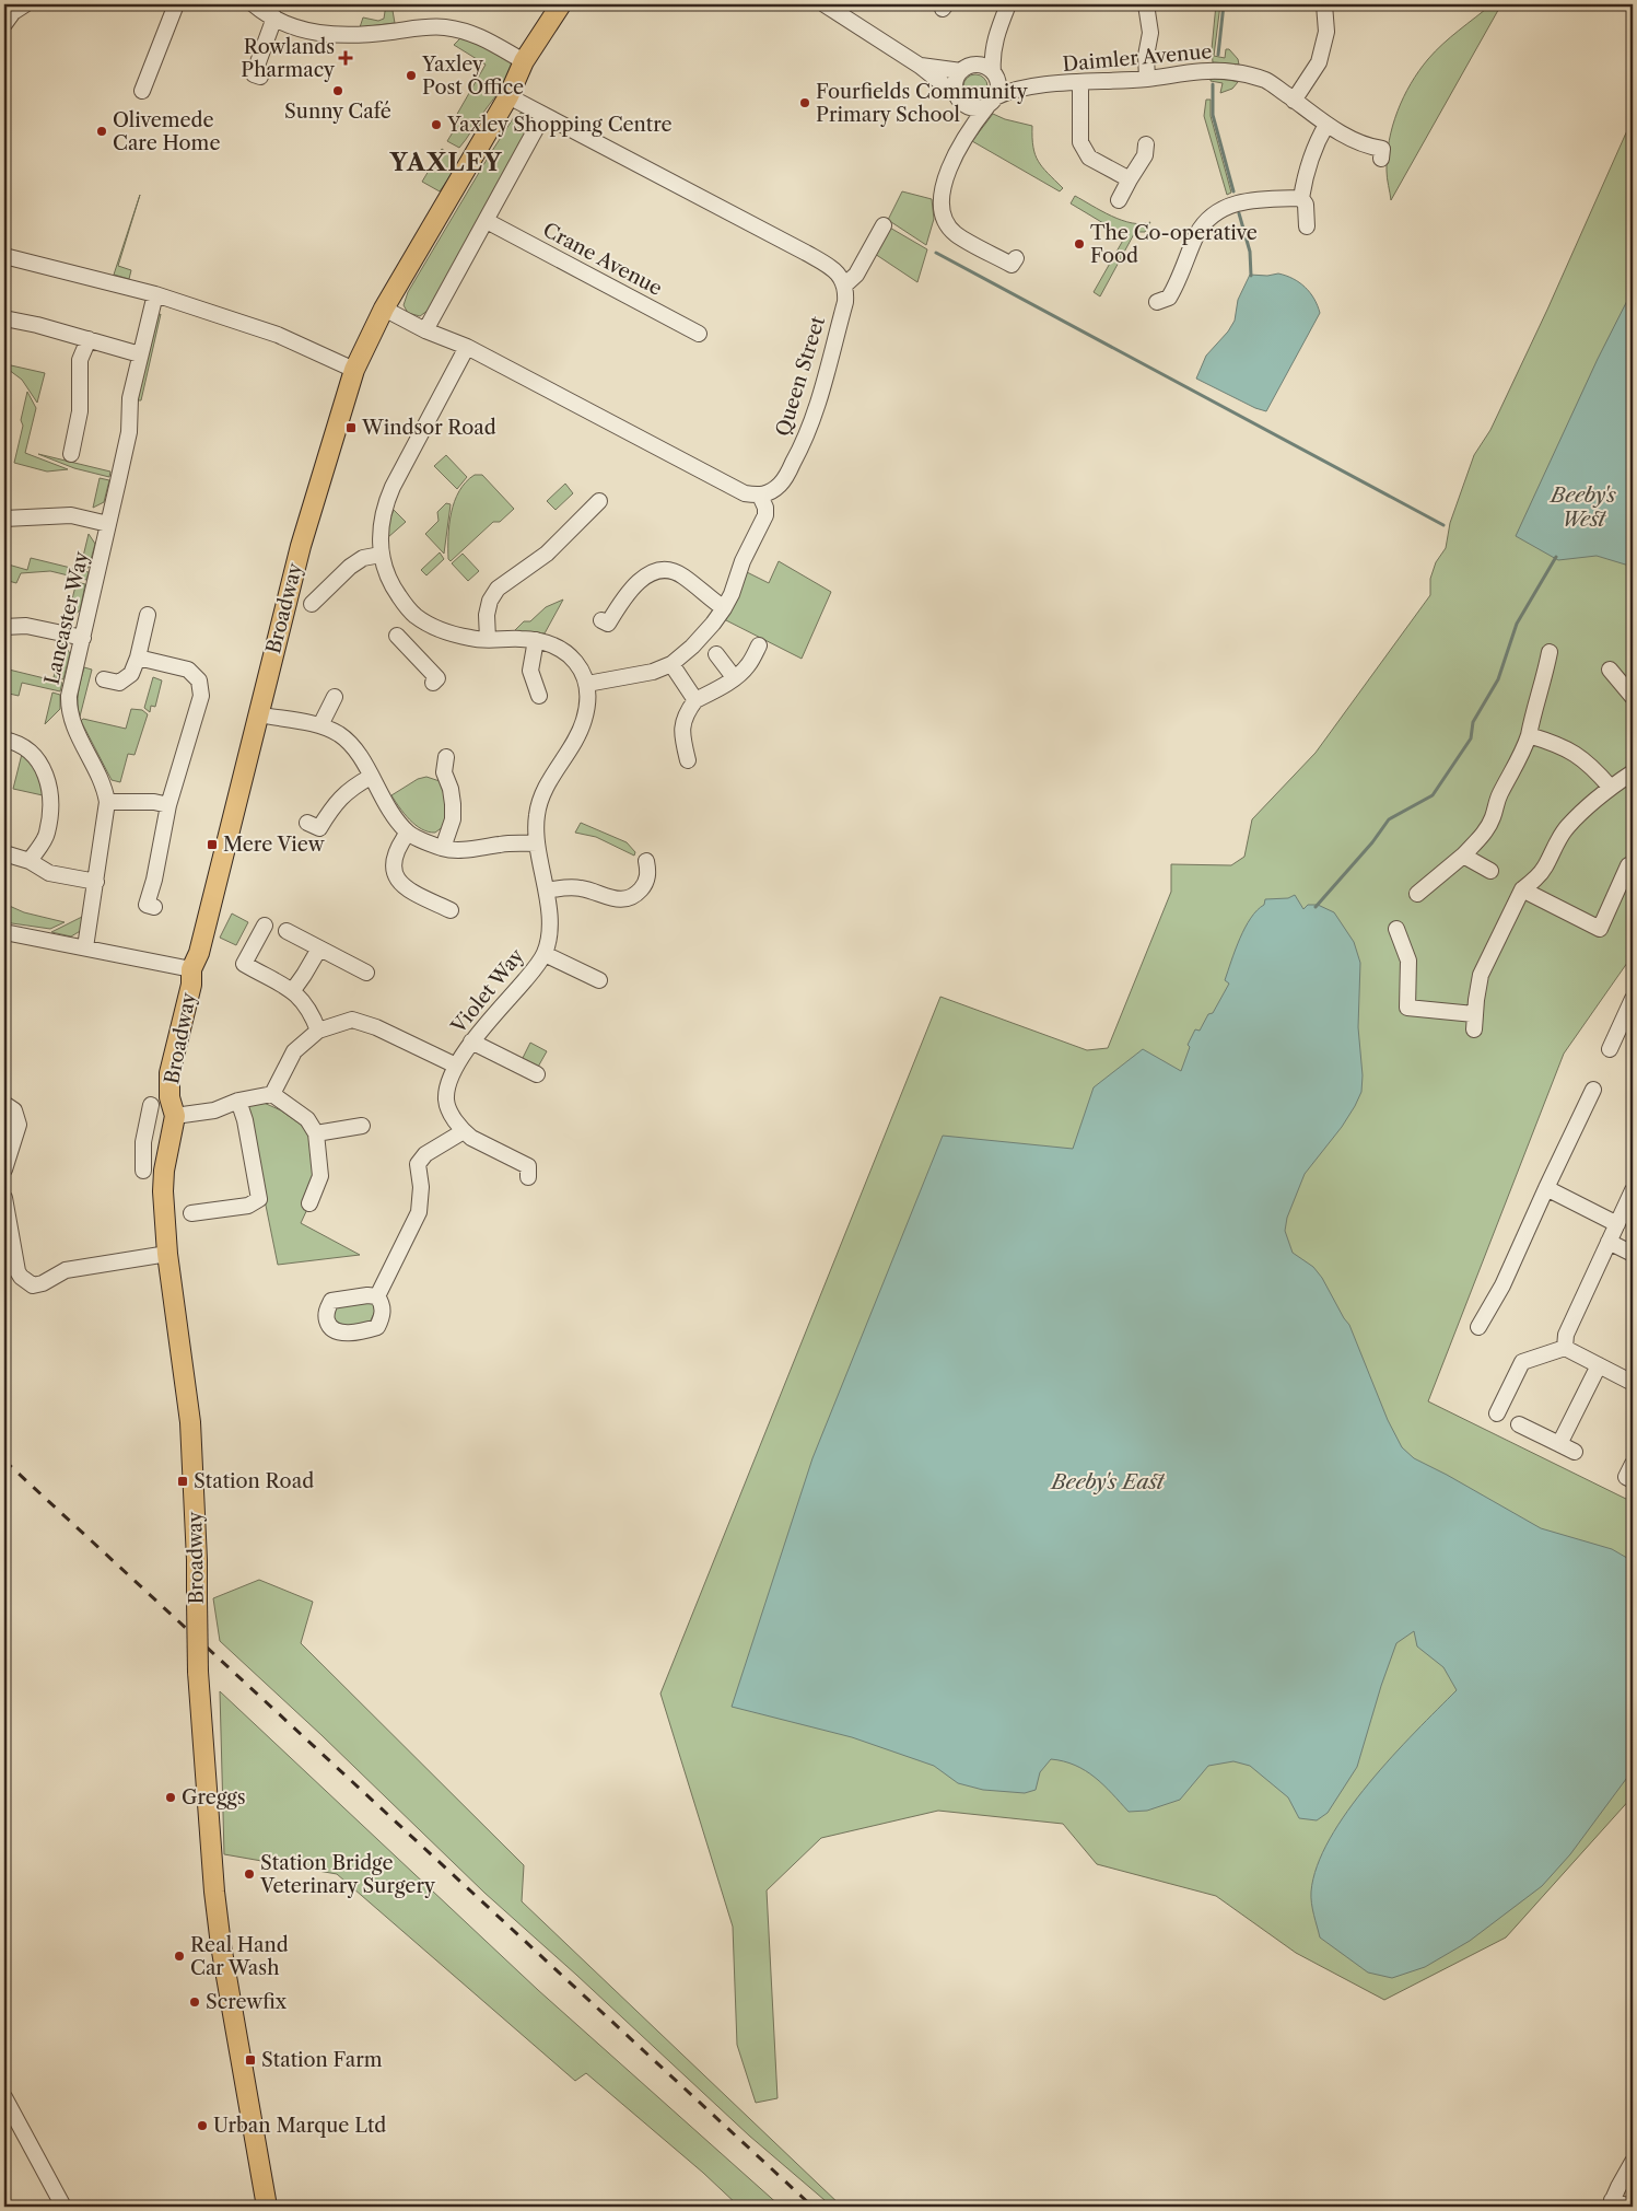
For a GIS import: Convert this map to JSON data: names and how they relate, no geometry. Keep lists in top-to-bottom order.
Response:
{
  "streets": {
    "main road": ["Broadway"],
    "street": [
      "Daimler Avenue",
      "Crane Avenue",
      "Queen Street",
      "Lancaster Way",
      "Violet Way"
    ]
  },
  "districts": ["YAXLEY"],
  "water": ["Beeby's West", "Beeby's East"],
  "places": {
    "health": ["Rowlands Pharmacy"],
    "other": [
      "Yaxley Post Office",
      "Sunny Café",
      "Fourfields Community Primary School",
      "Yaxley Shopping Centre",
      "Olivemede Care Home",
      "The Co-operative Food",
      "Greggs",
      "Station Bridge Veterinary Surgery",
      "Real Hand Car Wash",
      "Screwfix",
      "Urban Marque Ltd"
    ],
    "transit": [
      "Windsor Road",
      "Mere View",
      "Station Road",
      "Station Farm"
    ]
  }
}
